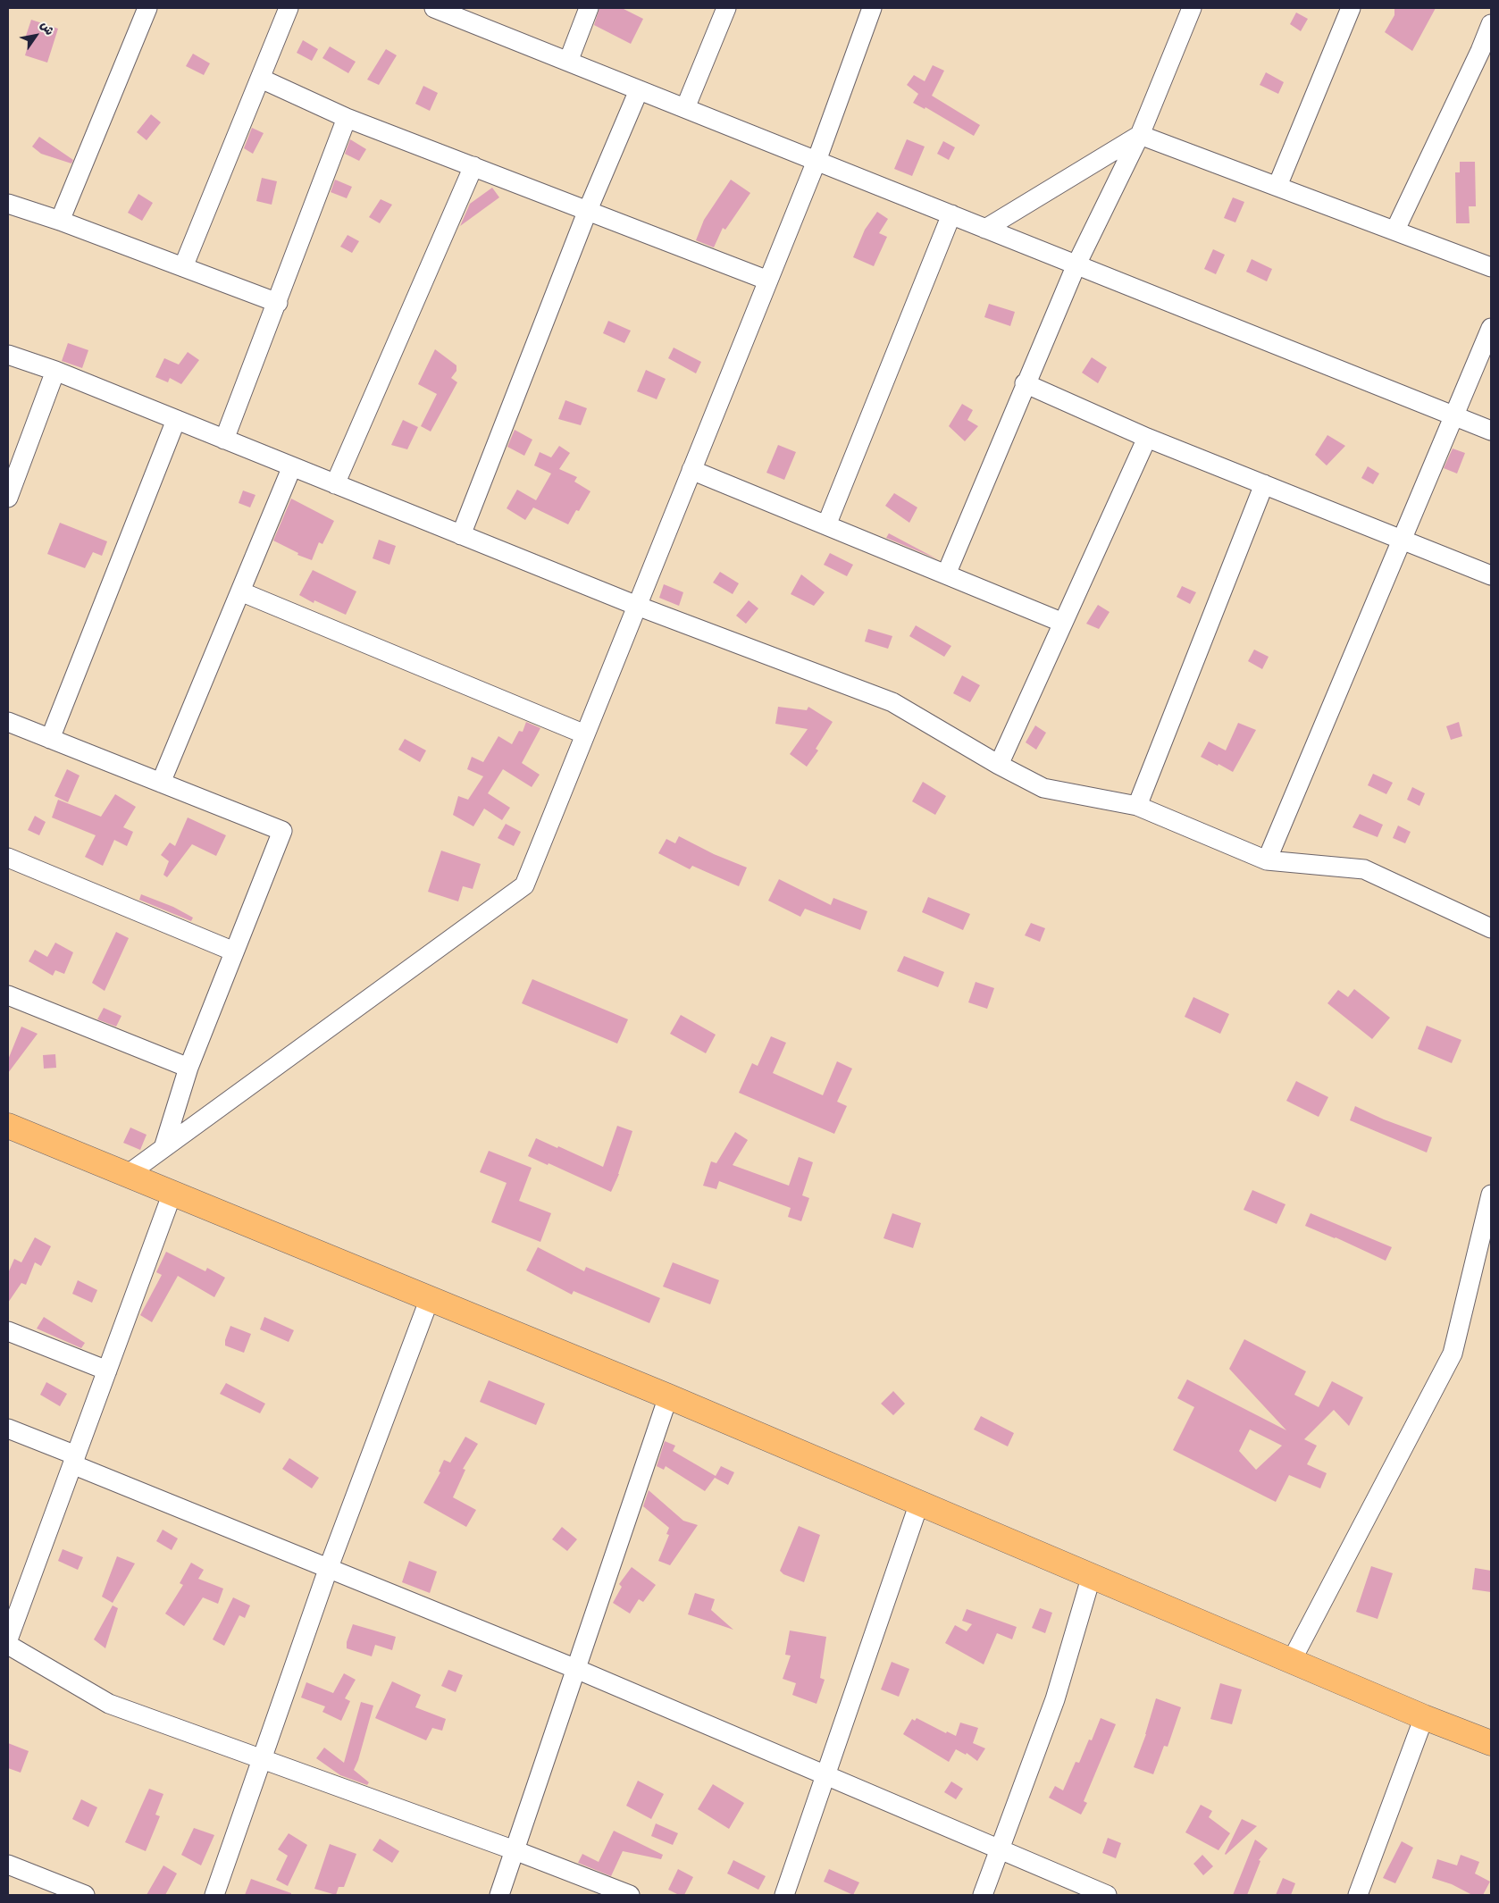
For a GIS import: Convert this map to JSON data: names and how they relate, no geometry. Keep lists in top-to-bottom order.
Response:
{
  "north": "top right"
}
